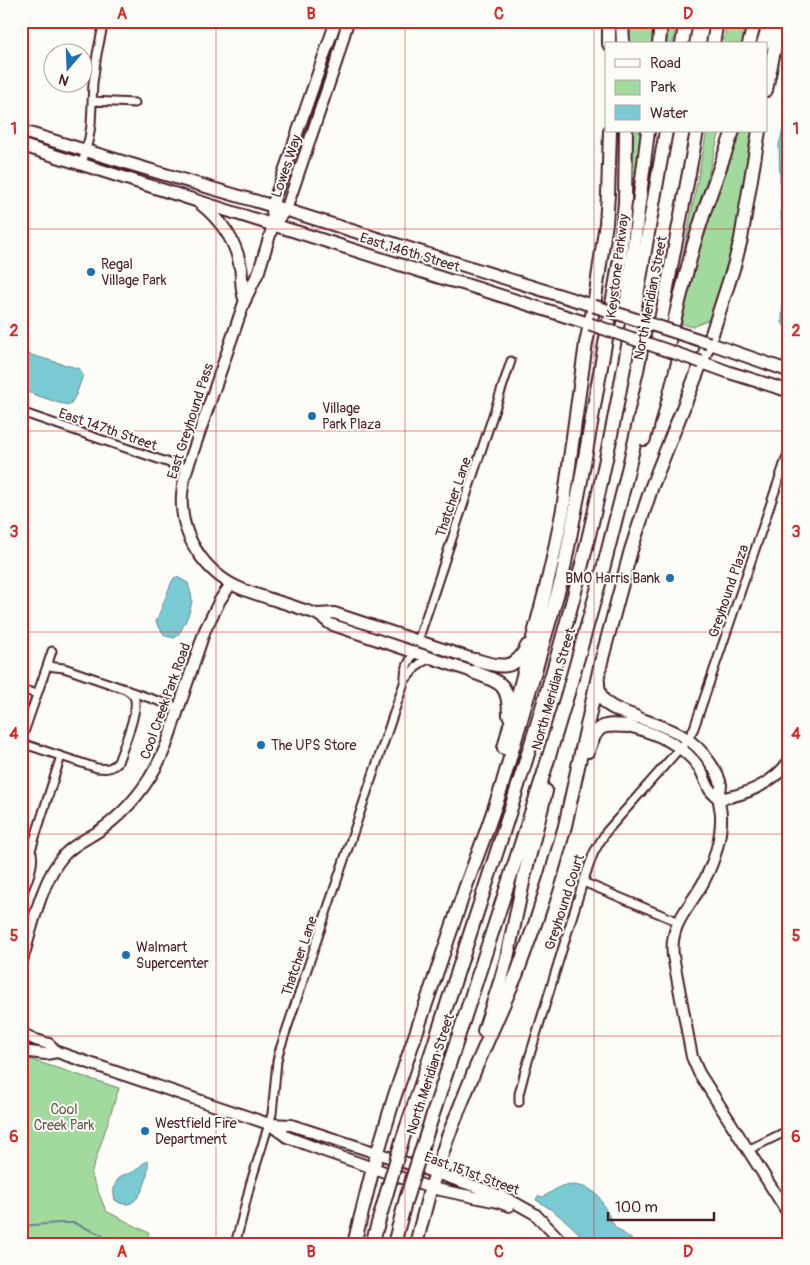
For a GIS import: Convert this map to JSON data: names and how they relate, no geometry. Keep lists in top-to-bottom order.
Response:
{
  "streets": {
    "highway": ["Keystone Parkway", "North Meridian Street"],
    "main road": ["East 146th Street"],
    "street": [
      "Lowes Way",
      "East Greyhound Pass",
      "East 147th Street",
      "Thatcher Lane",
      "Greyhound Plaza",
      "Cool Creek Park Road",
      "Greyhound Court",
      "East 151st Street"
    ]
  },
  "crossings": [
    ["Lowes Way", "East 146th Street"],
    ["Lowes Way", "East Greyhound Pass"],
    ["East 146th Street", "East Greyhound Pass"],
    ["Keystone Parkway", "North Meridian Street"],
    ["East Greyhound Pass", "East 147th Street"],
    ["East Greyhound Pass", "Thatcher Lane"],
    ["East Greyhound Pass", "Cool Creek Park Road"],
    ["Thatcher Lane", "East 151st Street"],
    ["Greyhound Plaza", "Greyhound Court"]
  ],
  "parks": ["Cool Creek Park"],
  "places": [
    "Regal Village Park",
    "Village Park Plaza",
    "BMO Harris Bank",
    "The UPS Store",
    "Walmart Supercenter",
    "Westfield Fire Department"
  ],
  "legend": ["Road", "Park", "Water"],
  "scale_bar": "100 m",
  "north": "bottom",
  "grid": {
    "columns": [
      "A",
      "B",
      "C",
      "D"
    ],
    "rows": [
      "1",
      "2",
      "3",
      "4",
      "5",
      "6"
    ]
  }
}
